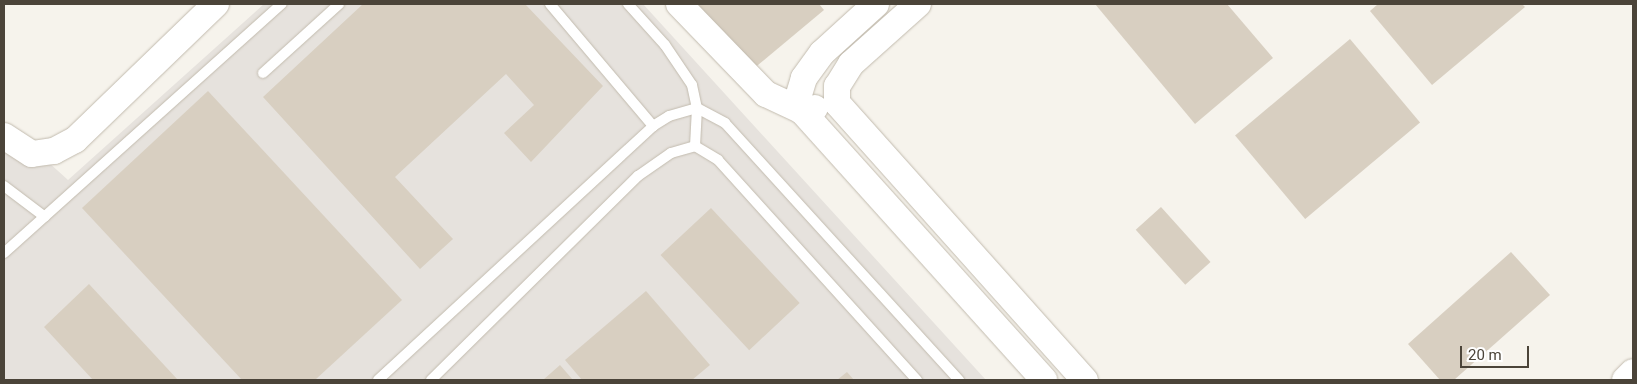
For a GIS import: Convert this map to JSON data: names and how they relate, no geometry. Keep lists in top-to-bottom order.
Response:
{
  "scale_bar": "20 m"
}
